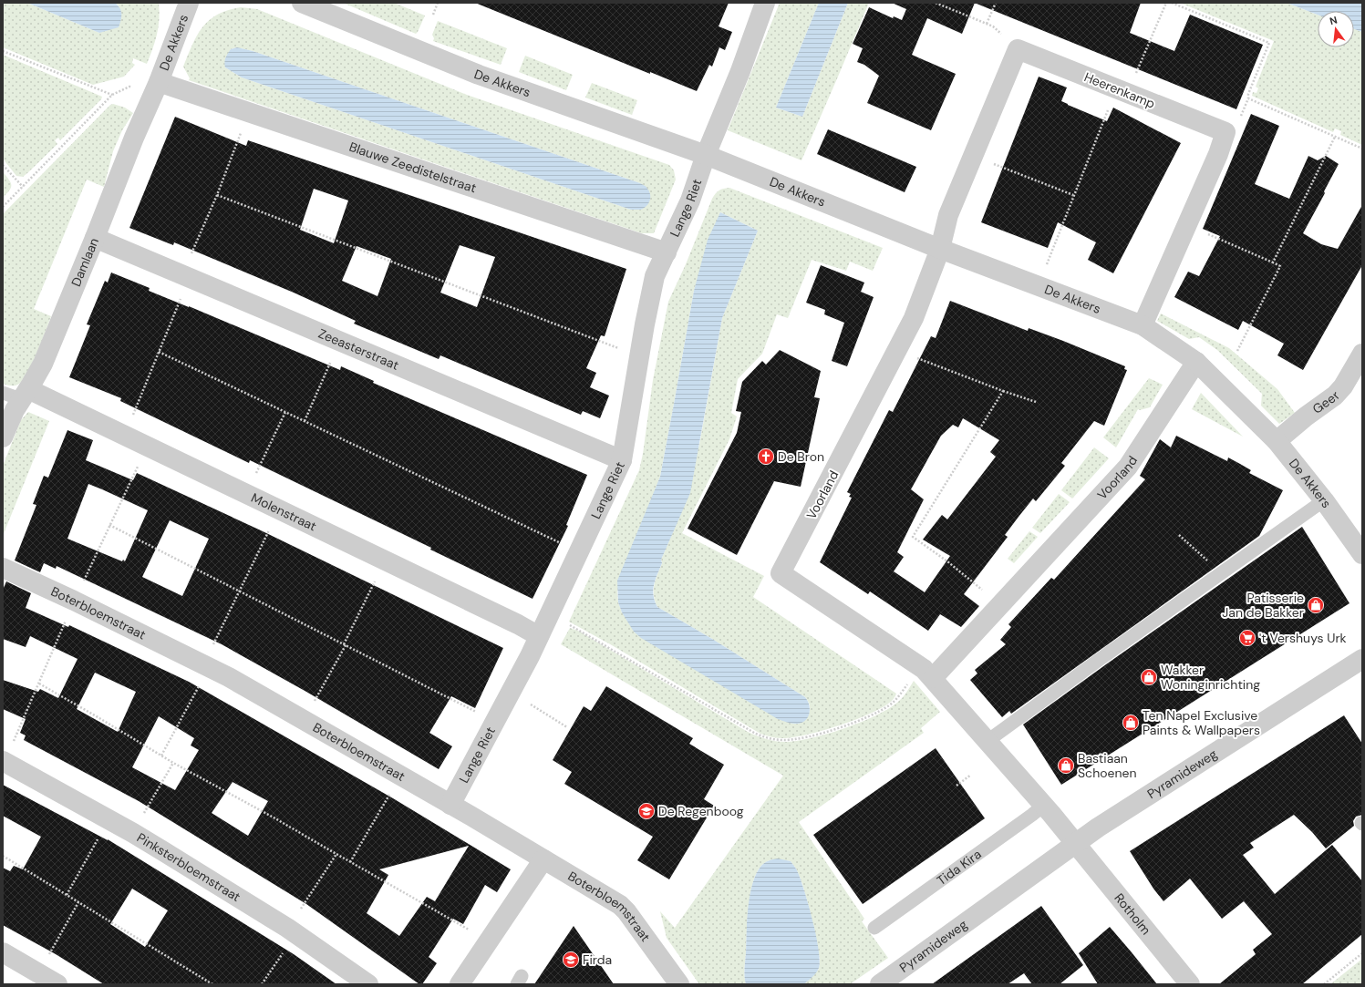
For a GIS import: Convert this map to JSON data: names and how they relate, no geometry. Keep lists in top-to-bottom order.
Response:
{
  "streets": {
    "street": [
      "De Akkers",
      "Heerenkamp",
      "Blauwe Zeedistelstraat",
      "Lange Riet",
      "Damlaan",
      "Zeeasterstraat",
      "Geer",
      "Voorland",
      "Molenstraat",
      "Boterbloemstraat",
      "Pyramideweg",
      "Pinksterbloemstraat",
      "Rotholm"
    ],
    "lane": ["Tida Kira"]
  },
  "crossings": [
    ["De Akkers", "Heerenkamp"],
    ["De Akkers", "Blauwe Zeedistelstraat"],
    ["De Akkers", "Lange Riet"],
    ["De Akkers", "Damlaan"],
    ["De Akkers", "Geer"],
    ["De Akkers", "Voorland"],
    ["Heerenkamp", "Voorland"],
    ["Blauwe Zeedistelstraat", "Lange Riet"],
    ["Blauwe Zeedistelstraat", "Damlaan"],
    ["Lange Riet", "Zeeasterstraat"],
    ["Lange Riet", "Molenstraat"],
    ["Lange Riet", "Boterbloemstraat"],
    ["Damlaan", "Zeeasterstraat"],
    ["Damlaan", "Molenstraat"],
    ["Pyramideweg", "Rotholm"]
  ],
  "places": {
    "church": ["De Bron"],
    "shop": [
      "Patisserie Jan de Bakker",
      "Wakker Woninginrichting",
      "Ten Napel Exclusive Paints & Wallpapers",
      "Bastiaan Schoenen"
    ],
    "supermarket": ["'t Vershuys Urk"],
    "school or university": ["De Regenboog", "Firda"]
  },
  "north": "top"
}
